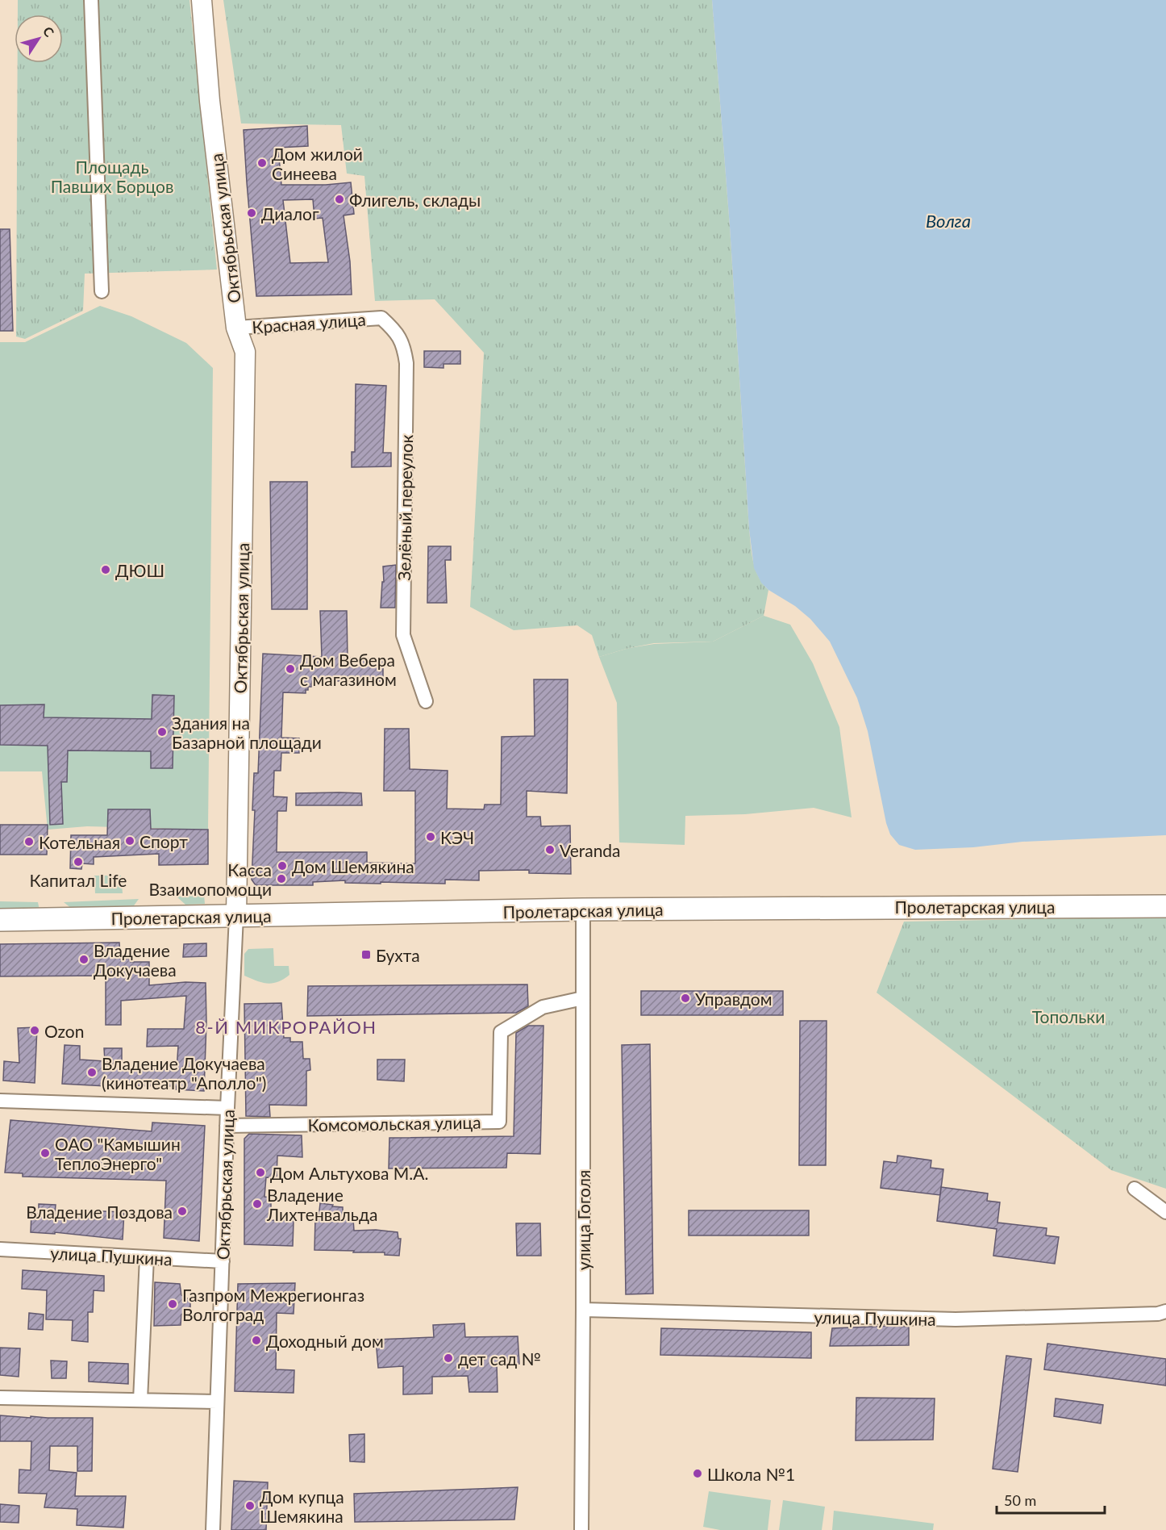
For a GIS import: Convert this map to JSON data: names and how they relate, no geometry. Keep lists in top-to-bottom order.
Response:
{
  "streets": {
    "main road": ["Пролетарская улица"],
    "street": [
      "Октябрьская улица",
      "Красная улица",
      "Зелёный переулок",
      "Комсомольская улица",
      "улица Гоголя",
      "улица Пушкина"
    ]
  },
  "crossings": [
    ["Октябрьская улица", "Красная улица"],
    ["Октябрьская улица", "Пролетарская улица"],
    ["Октябрьская улица", "Комсомольская улица"],
    ["Октябрьская улица", "улица Пушкина"],
    ["Красная улица", "Зелёный переулок"],
    ["Пролетарская улица", "улица Гоголя"],
    ["Комсомольская улица", "улица Гоголя"],
    ["улица Гоголя", "улица Пушкина"]
  ],
  "districts": ["8-Й МИКРОРАЙОН"],
  "water": ["Волга"],
  "parks": ["Площадь Павших Борцов", "Топольки"],
  "places": {
    "other": [
      "Дом жилой Синеева",
      "Флигель, склады",
      "Диалог",
      "ДЮШ",
      "Дом Вебера с магазином",
      "Здания на Базарной площади",
      "КЭЧ",
      "Спорт",
      "Котельная",
      "Veranda",
      "Капитал Life",
      "Дом Шемякина",
      "Касса Взаимопомощи",
      "Владение Докучаева",
      "Управдом",
      "Ozon",
      "Владение Докучаева (кинотеатр \"Аполло\")",
      "ОАО \"Камышин ТеплоЭнерго\"",
      "Дом Альтухова М.А.",
      "Владение Лихтенвальда",
      "Владение Поздова",
      "Газпром Межрегионгаз Волгоград",
      "Доходный дом",
      "дет сад №",
      "Школа №1",
      "Дом купца Шемякина"
    ],
    "transit": ["Бухта"]
  },
  "scale_bar": "50 m",
  "north": "top right"
}
